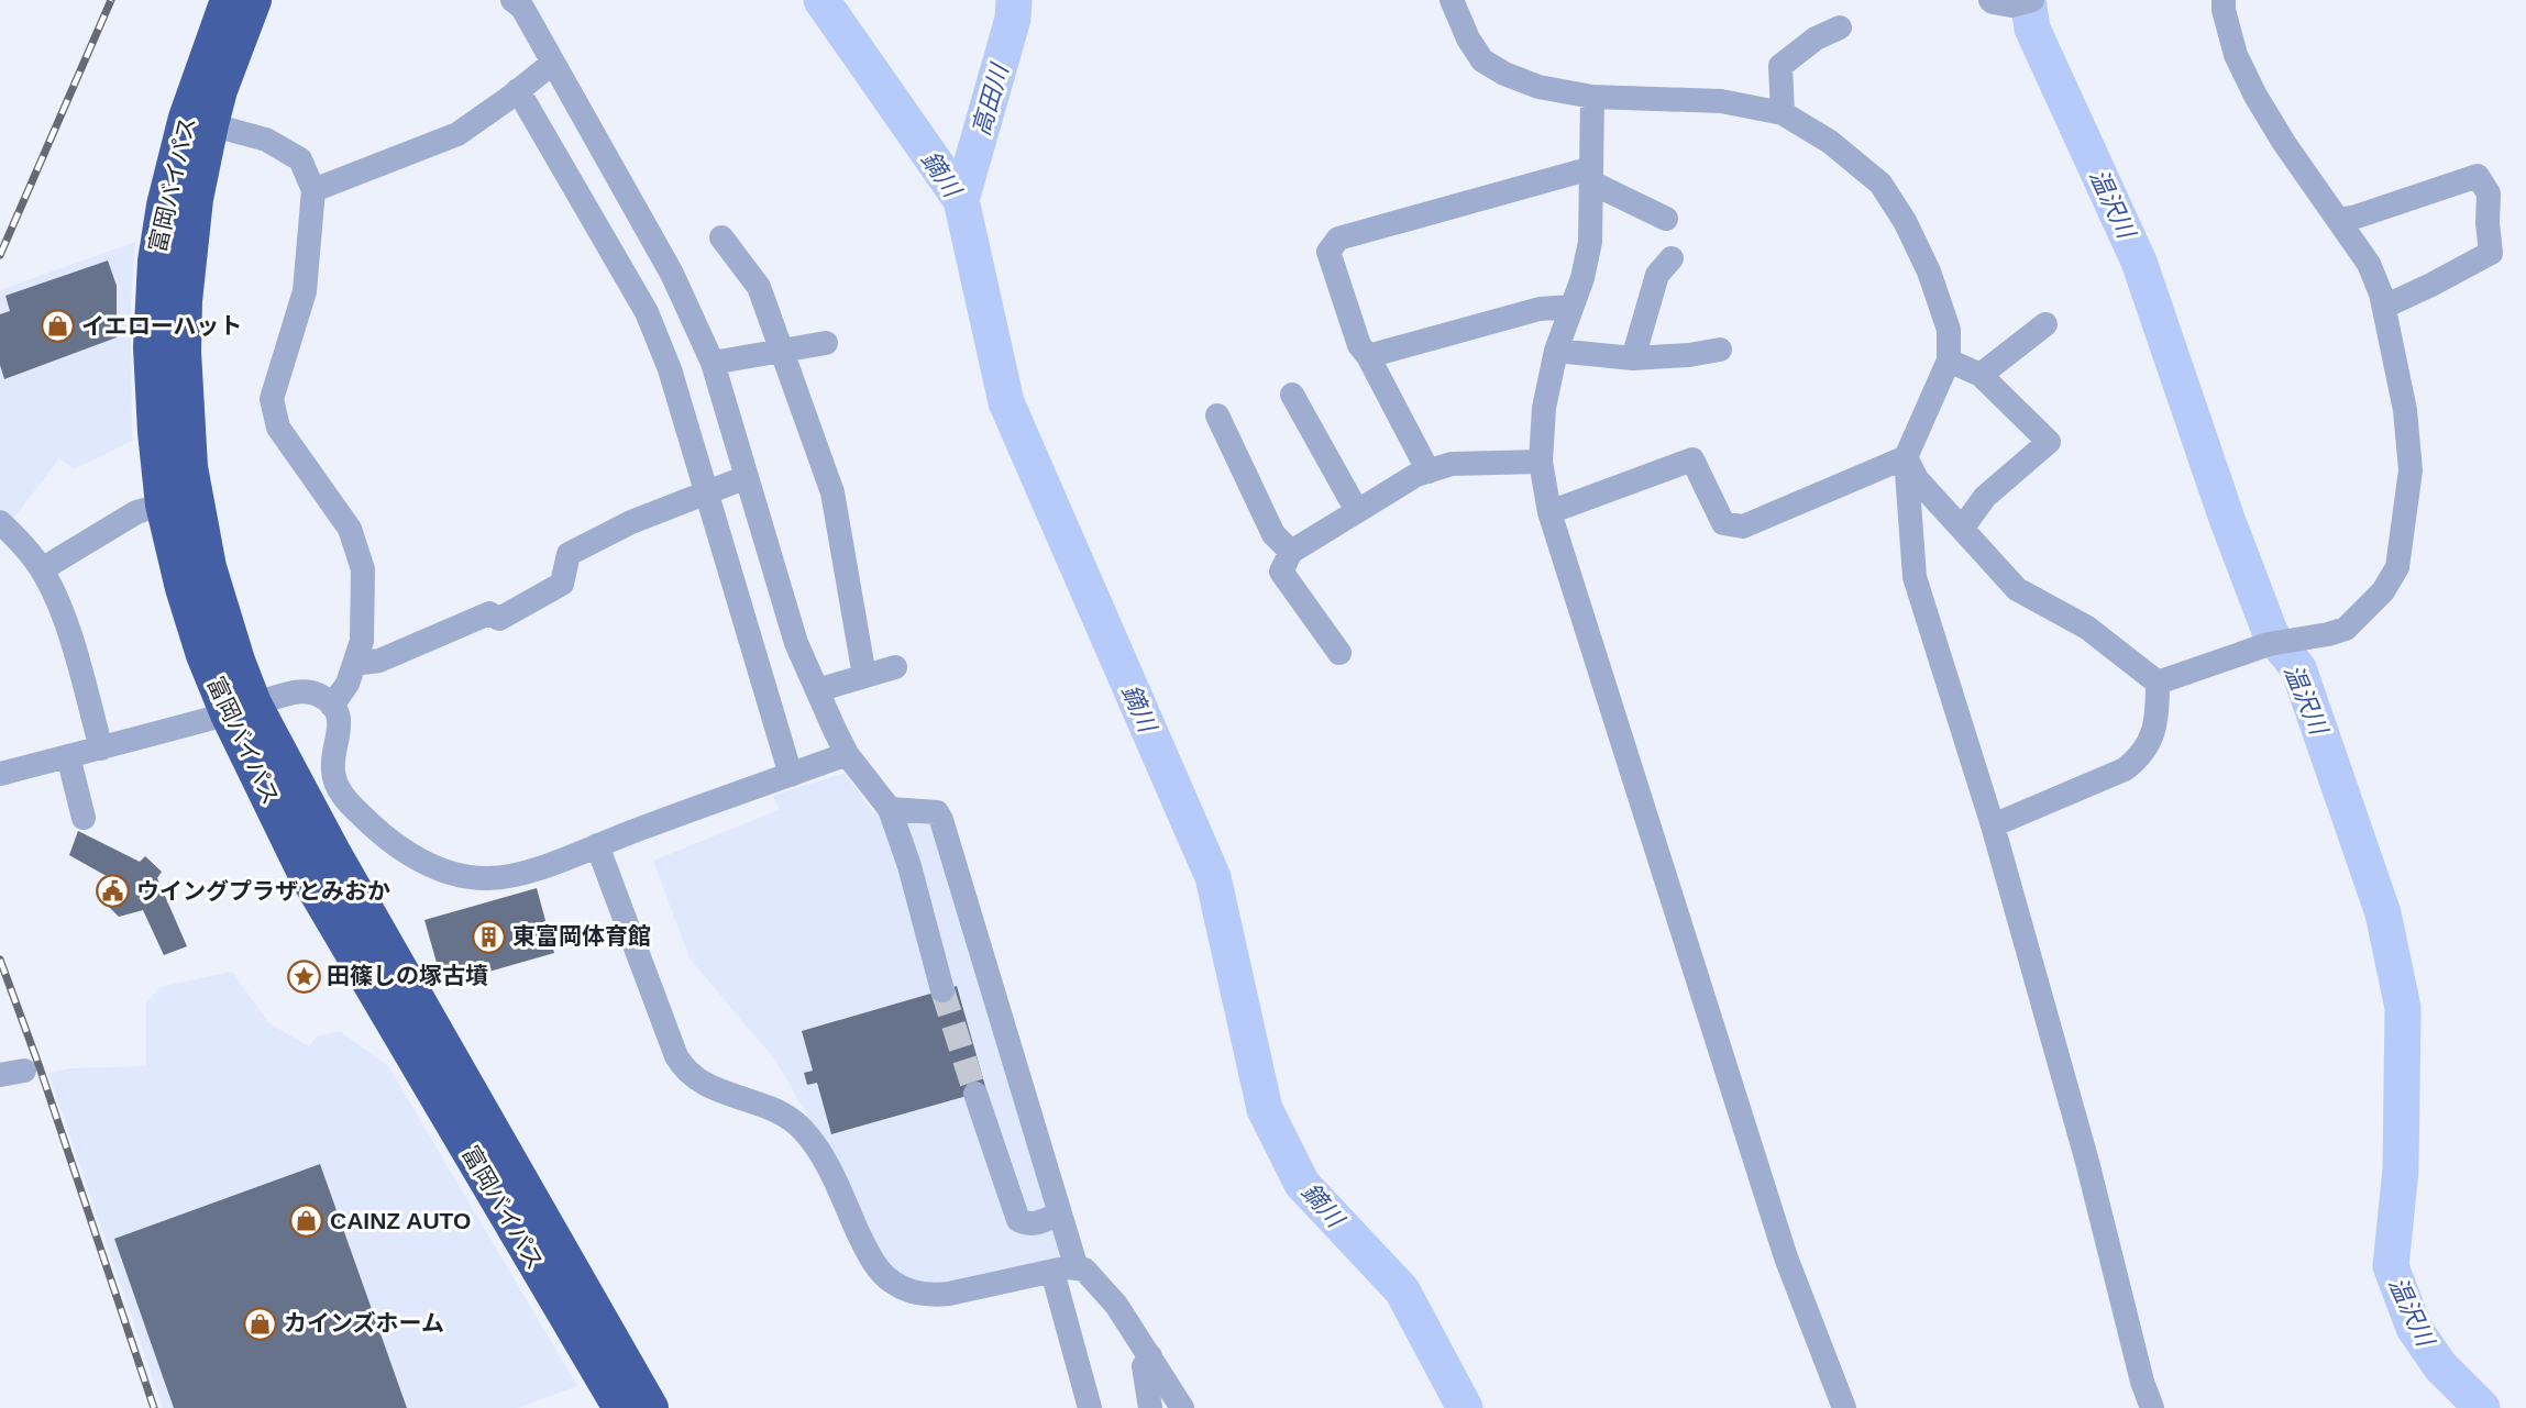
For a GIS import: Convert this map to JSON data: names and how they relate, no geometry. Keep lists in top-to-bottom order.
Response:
{
  "streets": {
    "highway": ["富岡バイパス"]
  },
  "water": ["高田川", "鏑川", "温沢川"],
  "places": {
    "shop": ["イエローハット", "CAINZ AUTO", "カインズホーム"],
    "public building": ["ウイングプラザとみおか"],
    "building": ["東富岡体育館"],
    "place": ["田篠しの塚古墳"]
  }
}
